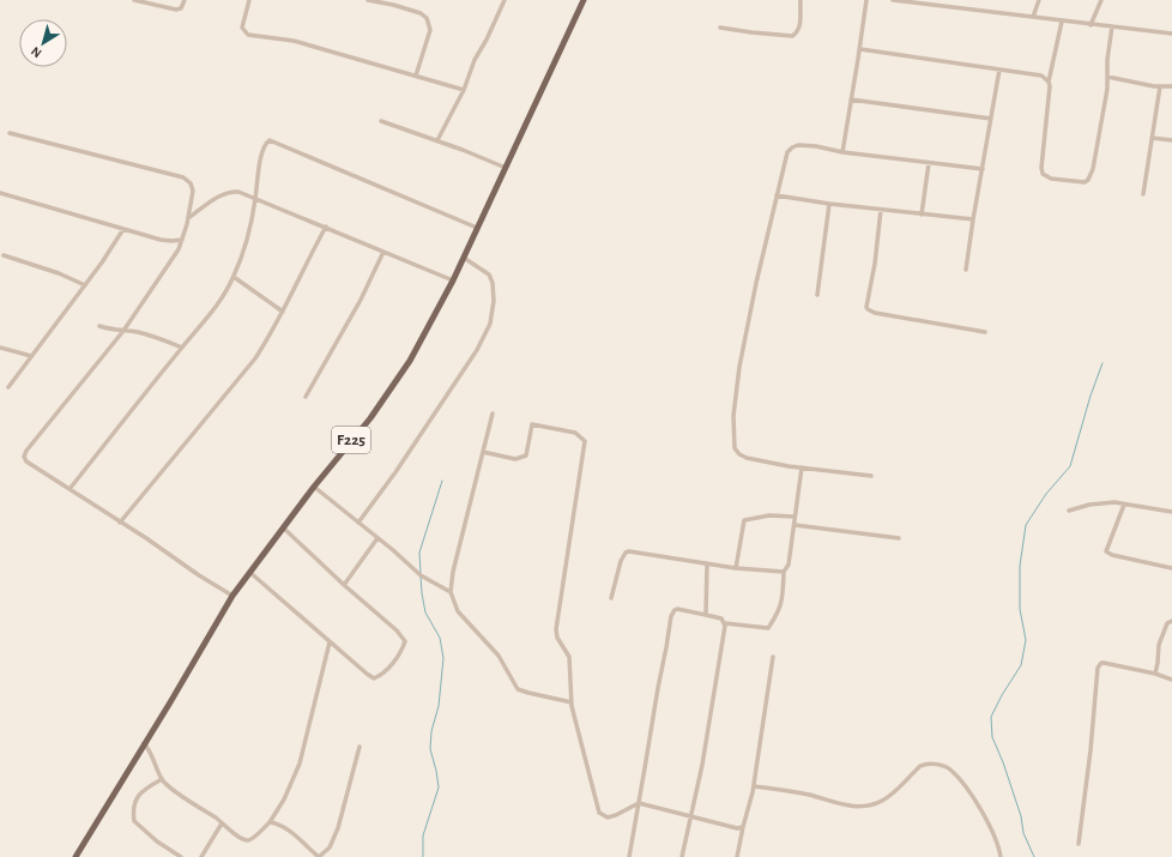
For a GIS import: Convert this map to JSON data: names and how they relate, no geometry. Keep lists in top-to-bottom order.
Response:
{
  "streets": {
    "main road": ["F225"]
  },
  "north": "bottom left"
}
